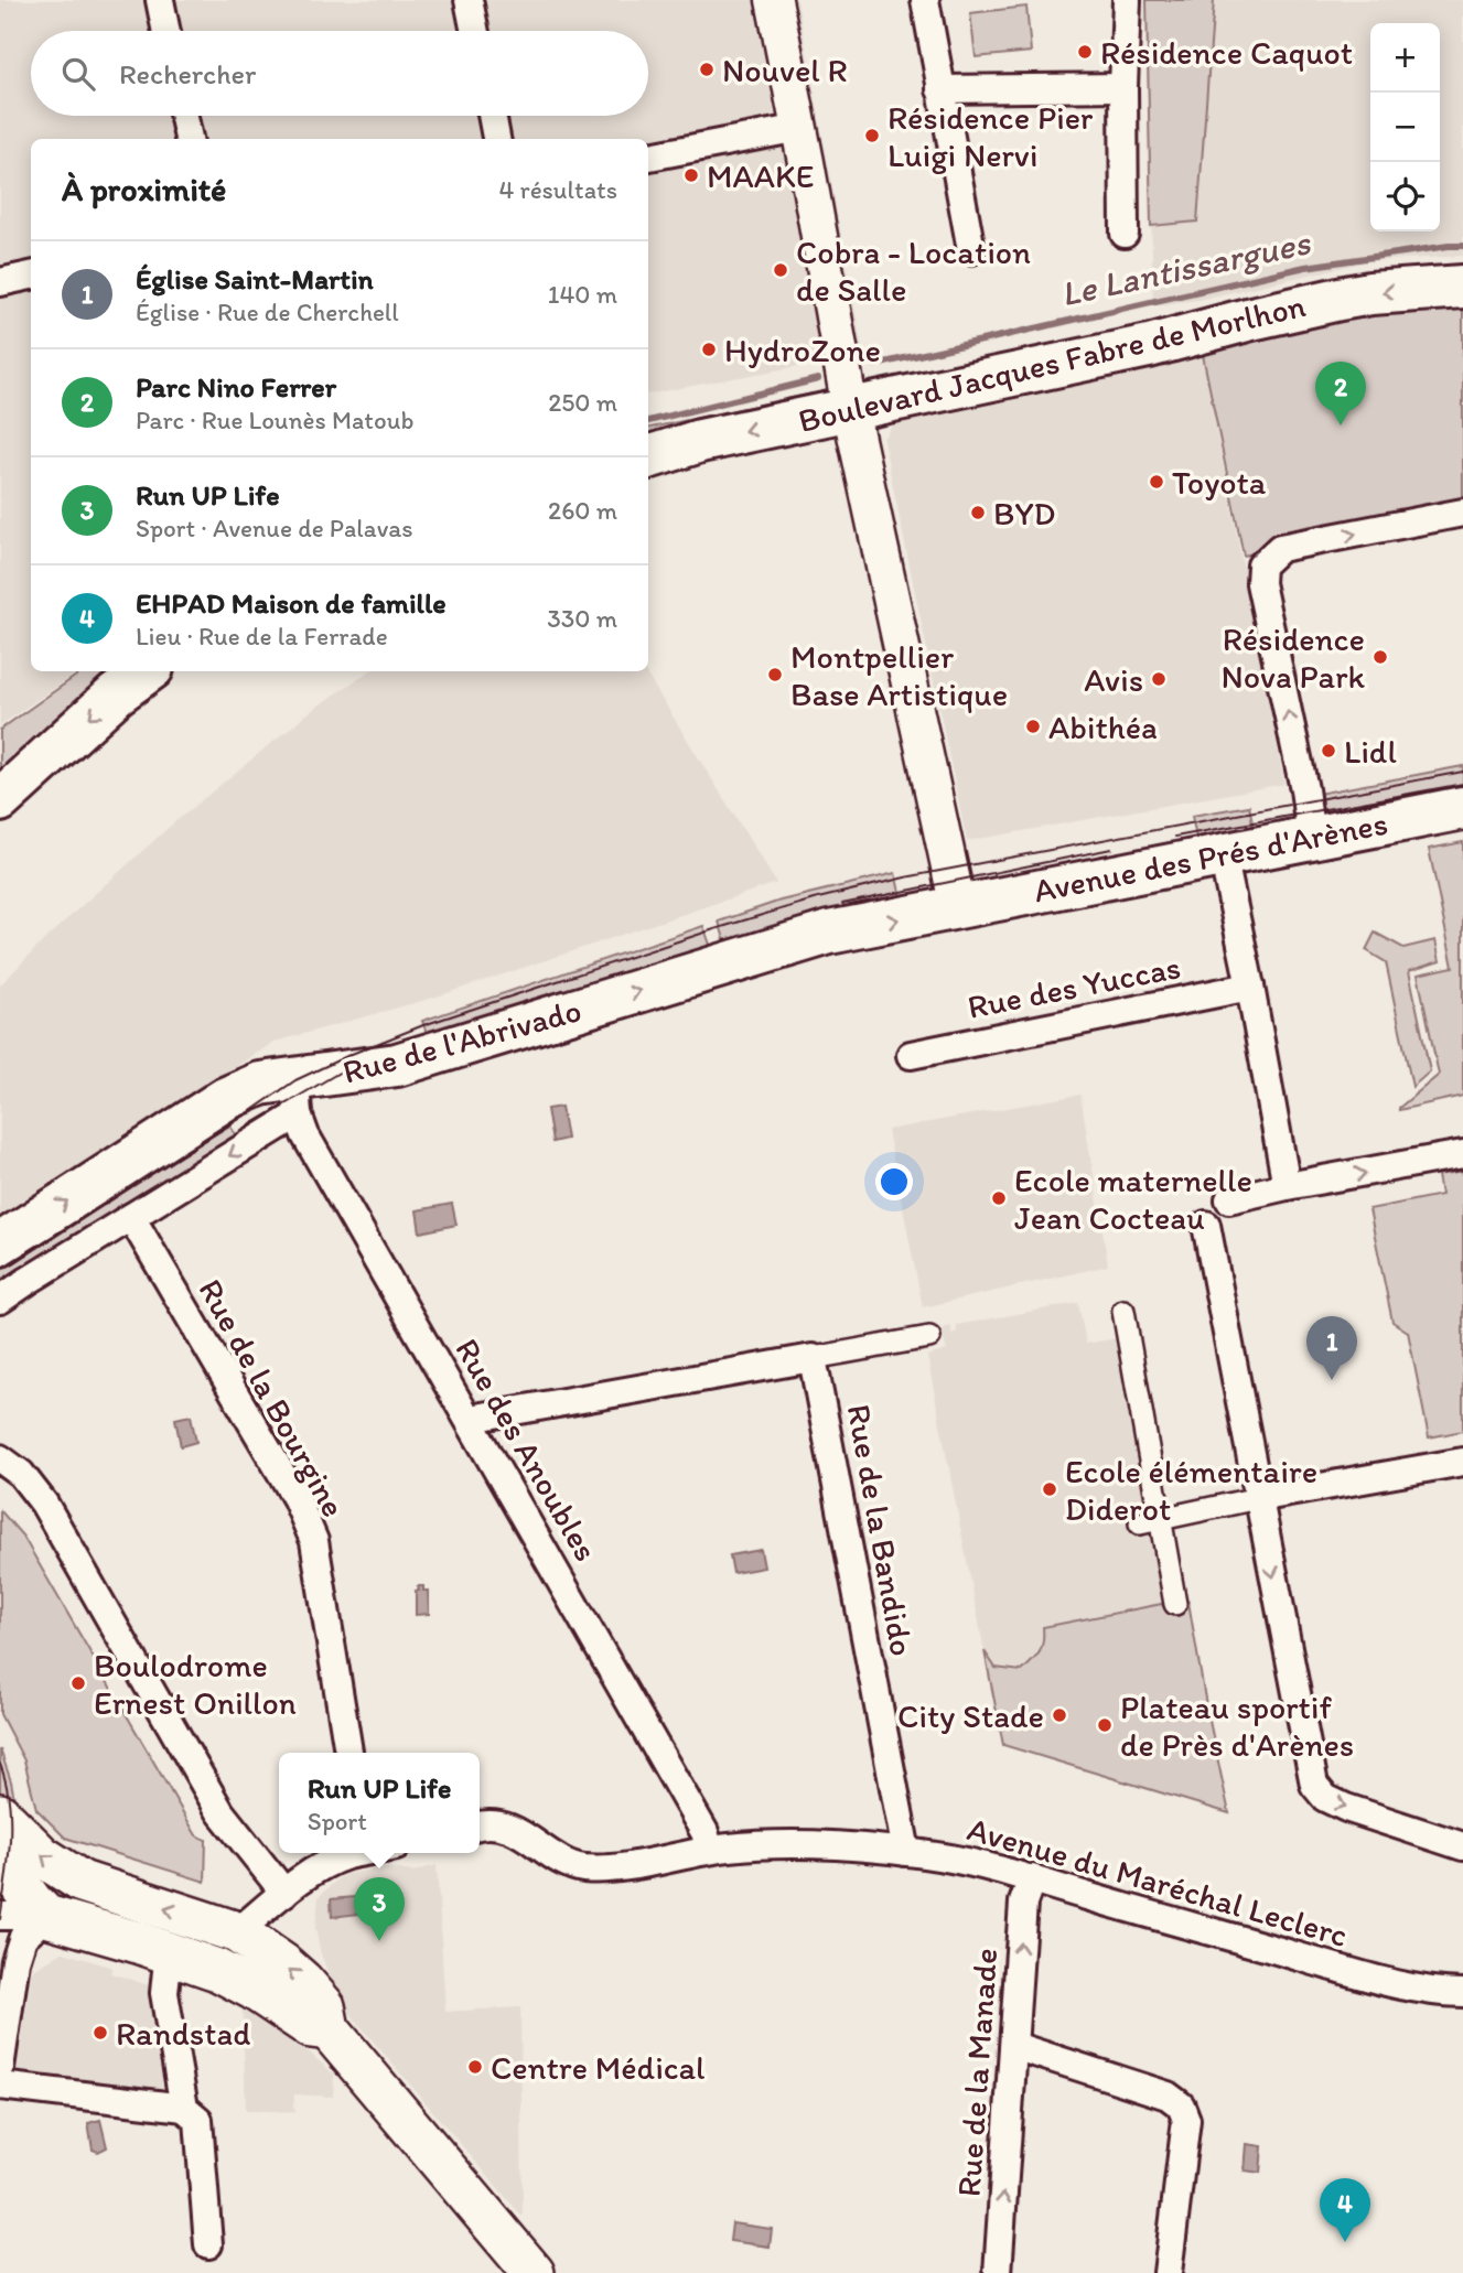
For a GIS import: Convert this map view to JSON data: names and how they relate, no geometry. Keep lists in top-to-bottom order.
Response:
{
  "streets": {
    "main road": ["Boulevard Jacques Fabre de Morlhon", "Avenue des Prés d'Arènes", "Rue de l'Abrivado"],
    "street": [
      "Rue des Yuccas",
      "Rue de la Bourgine",
      "Rue des Anoubles",
      "Rue de la Bandido",
      "Avenue du Maréchal Leclerc",
      "Rue de la Manade"
    ]
  },
  "crossings": [
    ["Avenue des Prés d'Arènes", "Rue de l'Abrivado"],
    ["Rue de l'Abrivado", "Rue de la Bourgine"],
    ["Rue de l'Abrivado", "Rue des Anoubles"],
    ["Rue des Anoubles", "Avenue du Maréchal Leclerc"],
    ["Rue de la Bandido", "Avenue du Maréchal Leclerc"],
    ["Avenue du Maréchal Leclerc", "Rue de la Manade"]
  ],
  "one_way": ["Boulevard Jacques Fabre de Morlhon", "Rue de la Manade"],
  "water": ["Le Lantissargues"],
  "places": [
    "Résidence Caquot",
    "Nouvel R",
    "Résidence Pier Luigi Nervi",
    "MAAKE",
    "Cobra - Location de Salle",
    "HydroZone",
    "Toyota",
    "BYD",
    "Résidence Nova Park",
    "Montpellier Base Artistique",
    "Avis",
    "Abithéa",
    "Lidl",
    "Ecole maternelle Jean Cocteau",
    "Ecole élémentaire Diderot",
    "Boulodrome Ernest Onillon",
    "City Stade",
    "Plateau sportif de Près d'Arènes",
    "Randstad",
    "Centre Médical"
  ],
  "page": {
    "map_buttons": ["+", "−"],
    "search": "Rechercher",
    "heading": ["À proximité", "4 résultats"],
    "list": [
      {
        "mark": "1",
        "name": "Église Saint-Martin",
        "note": "Église · Rue de Cherchell",
        "value": "140 m"
      },
      {
        "mark": "2",
        "name": "Parc Nino Ferrer",
        "note": "Parc · Rue Lounès Matoub",
        "value": "250 m"
      },
      {
        "mark": "3",
        "name": "Run UP Life",
        "note": "Sport · Avenue de Palavas",
        "value": "260 m"
      },
      {
        "mark": "4",
        "name": "EHPAD Maison de famille",
        "note": "Lieu · Rue de la Ferrade",
        "value": "330 m"
      }
    ],
    "pins": [
      "2",
      "1",
      "3",
      "4"
    ],
    "popup": ["Run UP Life", "Sport"]
  }
}
